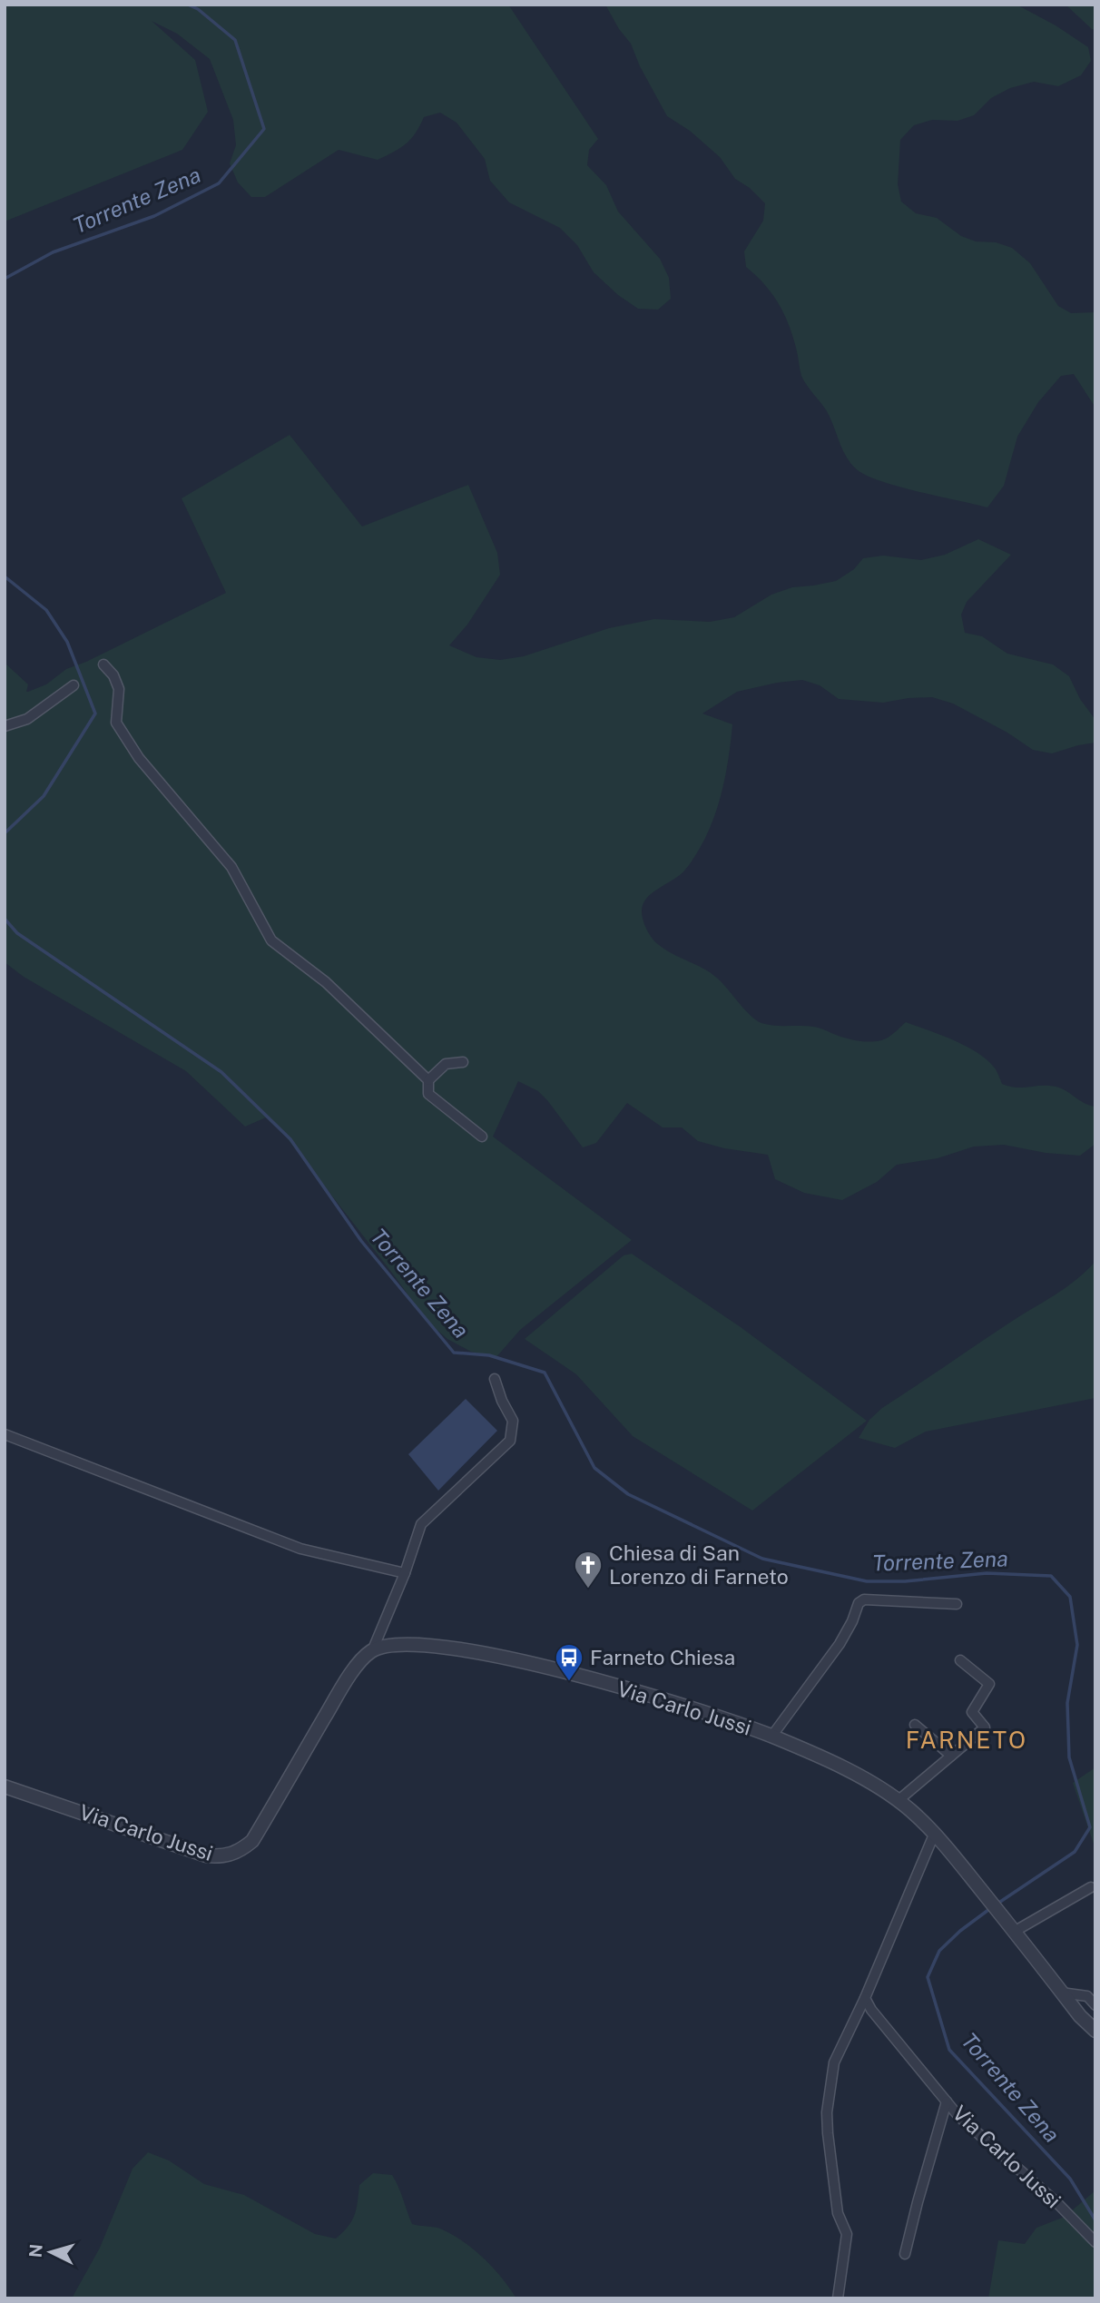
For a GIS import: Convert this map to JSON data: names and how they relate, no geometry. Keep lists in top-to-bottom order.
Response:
{
  "streets": {
    "street": ["Via Carlo Jussi"]
  },
  "districts": ["FARNETO"],
  "water": ["Torrente Zena"],
  "places": {
    "church": ["Chiesa di San Lorenzo di Farneto"],
    "bus stop": ["Farneto Chiesa"]
  },
  "north": "left"
}
